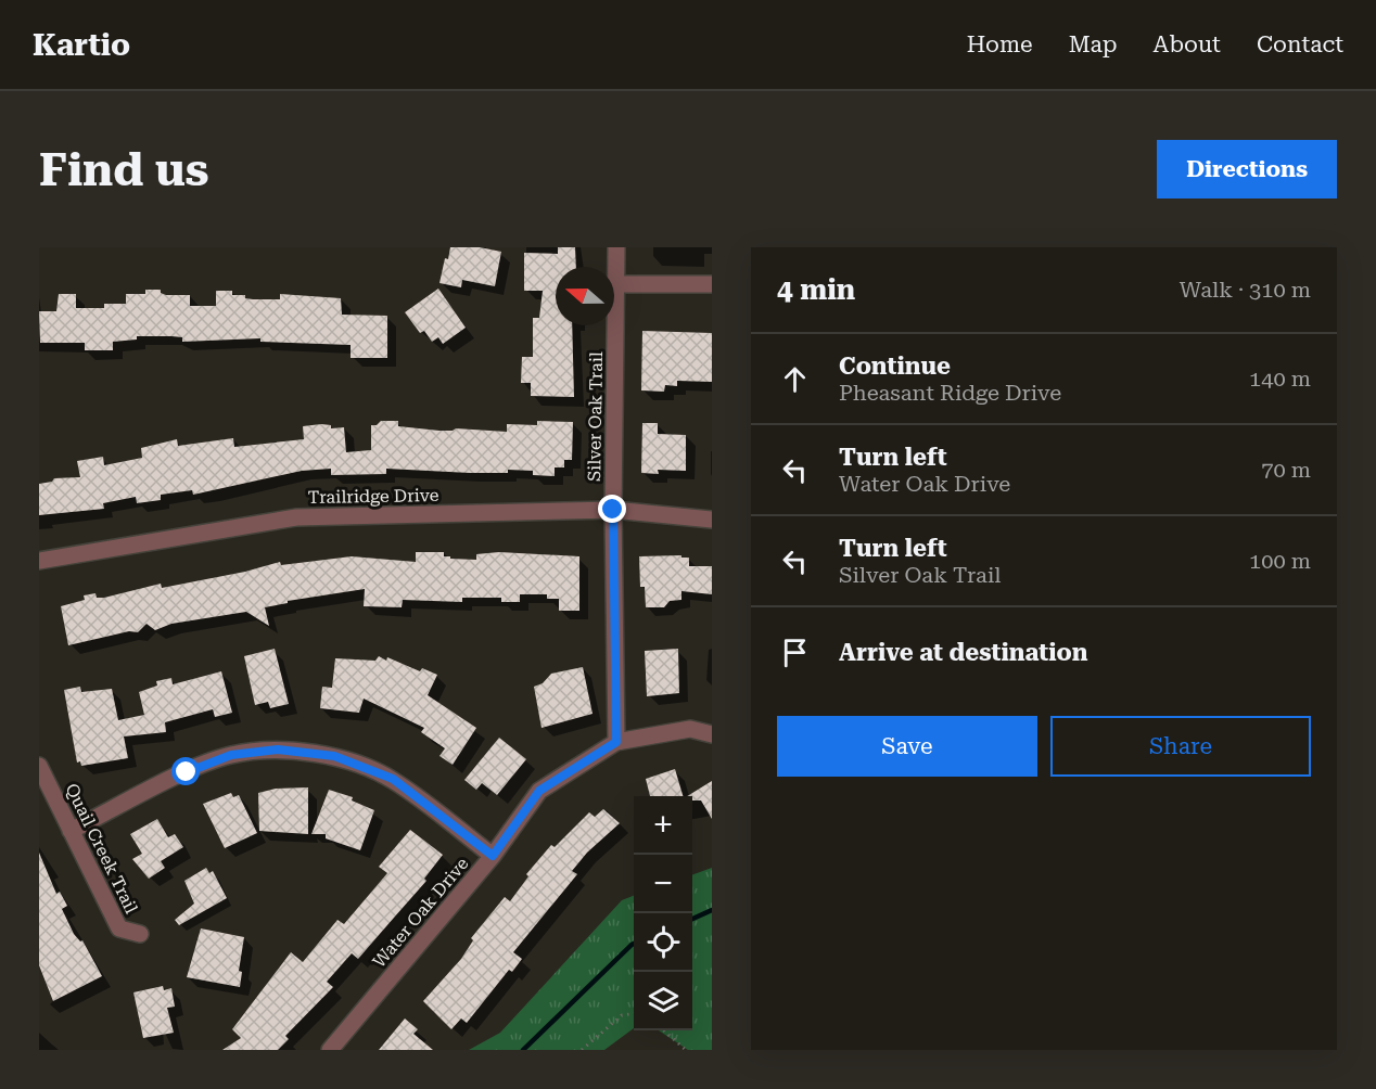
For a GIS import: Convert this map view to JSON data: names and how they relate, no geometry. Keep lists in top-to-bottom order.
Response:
{
  "streets": {
    "street": [
      "Silver Oak Trail",
      "Trailridge Drive",
      "Quail Creek Trail",
      "Water Oak Drive"
    ]
  },
  "crossings": [
    ["Silver Oak Trail", "Trailridge Drive"],
    ["Silver Oak Trail", "Water Oak Drive"]
  ],
  "north": "left",
  "page": {
    "header": "Kartio",
    "nav": [
      "Home",
      "Map",
      "About",
      "Contact"
    ],
    "buttons": [
      "Directions",
      ["Save", "Share"]
    ],
    "title": "Find us",
    "heading": ["4 min", "Walk · 310 m"],
    "list": [
      ["Continue", "Pheasant Ridge Drive", "140 m"],
      ["Turn left", "Water Oak Drive", "70 m"],
      ["Turn left", "Silver Oak Trail", "100 m"],
      "Arrive at destination"
    ],
    "map_buttons": ["+", "−"]
  }
}
